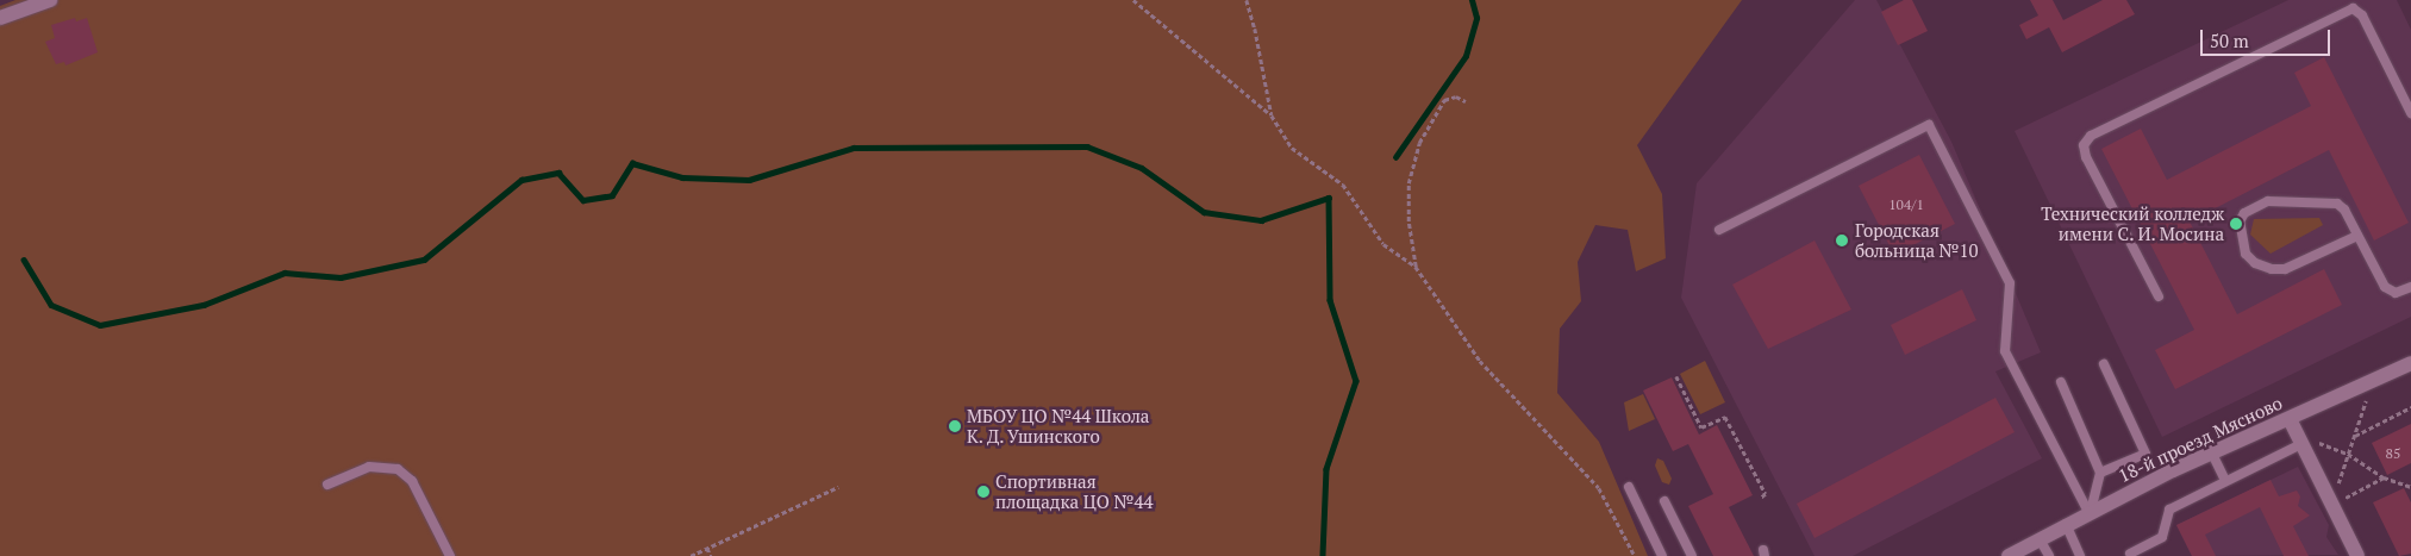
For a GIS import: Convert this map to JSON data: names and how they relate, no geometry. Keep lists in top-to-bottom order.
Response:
{
  "streets": {
    "street": ["18-й проезд Мясново"]
  },
  "places": [
    "Технический колледж имени С. И. Мосина",
    "Городская больница №10",
    "МБОУ ЦО №44 Школа К. Д. Ушинского",
    "Спортивная площадка ЦО №44"
  ],
  "house_numbers": ["104/1", "85"],
  "scale_bar": "50 m"
}
